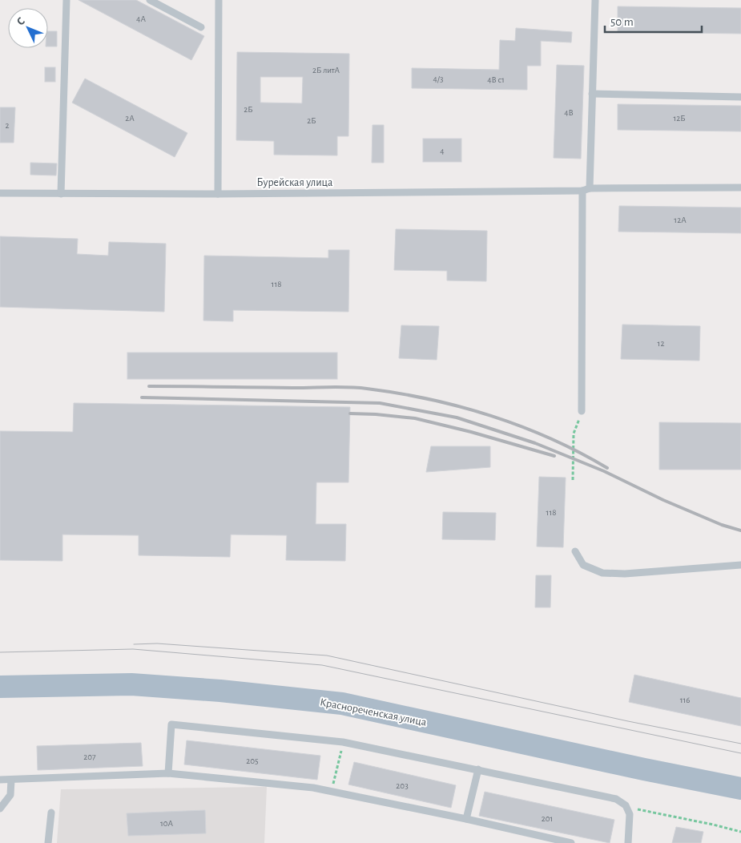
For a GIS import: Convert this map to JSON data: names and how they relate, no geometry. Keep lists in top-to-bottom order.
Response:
{
  "streets": {
    "main road": ["Краснореченская улица"],
    "lane": ["Бурейская улица"]
  },
  "house_numbers": [
    "4А",
    "2Б литА",
    "4/3",
    "4В с1",
    "2Б",
    "4В",
    "2А",
    "12Б",
    "2Б",
    "2",
    "4",
    "12А",
    "118",
    "12",
    "118",
    "116",
    "207",
    "205",
    "203",
    "201",
    "10А"
  ],
  "scale_bar": "50 m",
  "north": "top left"
}
